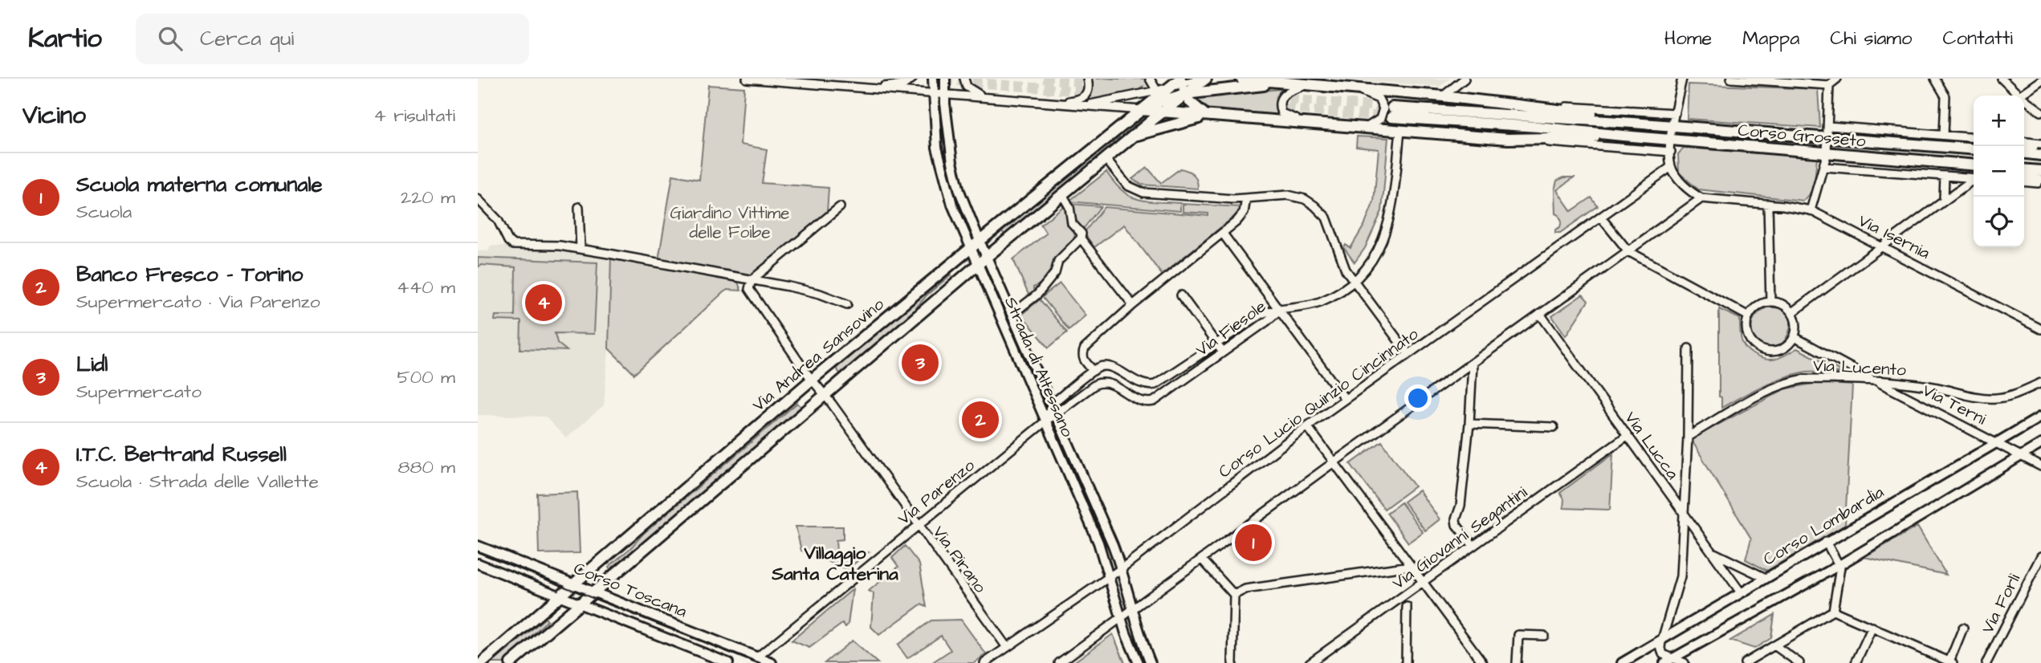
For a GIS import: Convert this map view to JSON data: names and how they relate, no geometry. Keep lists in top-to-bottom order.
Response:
{
  "streets": {
    "main road": ["Corso Grosseto", "Via Andrea Sansovino"],
    "street": [
      "Via Isernia",
      "Via Fiesole",
      "Strada di Altessano",
      "Via Lucento",
      "Corso Lucio Quinzio Cincinnato",
      "Via Terni",
      "Via Lucca",
      "Via Parenzo",
      "Corso Lombardia",
      "Via Giovanni Segantini",
      "Via Pirano",
      "Corso Toscana",
      "Via Forlì"
    ]
  },
  "crossings": [
    ["Corso Grosseto", "Via Andrea Sansovino"],
    ["Corso Grosseto", "Strada di Altessano"],
    ["Via Fiesole", "Strada di Altessano"],
    ["Via Fiesole", "Via Parenzo"],
    ["Via Andrea Sansovino", "Strada di Altessano"],
    ["Via Andrea Sansovino", "Via Pirano"],
    ["Via Andrea Sansovino", "Corso Toscana"],
    ["Strada di Altessano", "Corso Lucio Quinzio Cincinnato"],
    ["Strada di Altessano", "Via Parenzo"],
    ["Via Lucento", "Via Terni"],
    ["Corso Lucio Quinzio Cincinnato", "Via Pirano"],
    ["Via Terni", "Corso Lombardia"],
    ["Via Lucca", "Corso Lombardia"],
    ["Via Lucca", "Via Giovanni Segantini"],
    ["Via Parenzo", "Via Pirano"],
    ["Via Parenzo", "Corso Toscana"]
  ],
  "districts": ["Villaggio Santa Caterina"],
  "parks": ["Giardino Vittime delle Foibe"],
  "page": {
    "header": "Kartio",
    "search": "Cerca qui",
    "nav": [
      "Home",
      "Mappa",
      "Chi siamo",
      "Contatti"
    ],
    "heading": ["Vicino", "4 risultati"],
    "map_buttons": ["+", "−"],
    "list": [
      {
        "mark": "1",
        "name": "Scuola materna comunale",
        "note": "Scuola",
        "value": "220 m"
      },
      {
        "mark": "2",
        "name": "Banco Fresco - Torino",
        "note": "Supermercato · Via Parenzo",
        "value": "440 m"
      },
      {
        "mark": "3",
        "name": "Lidl",
        "note": "Supermercato",
        "value": "500 m"
      },
      {
        "mark": "4",
        "name": "I.T.C. Bertrand Russell",
        "note": "Scuola · Strada delle Vallette",
        "value": "880 m"
      }
    ],
    "pins": [
      "4",
      "3",
      "2",
      "1"
    ]
  }
}
